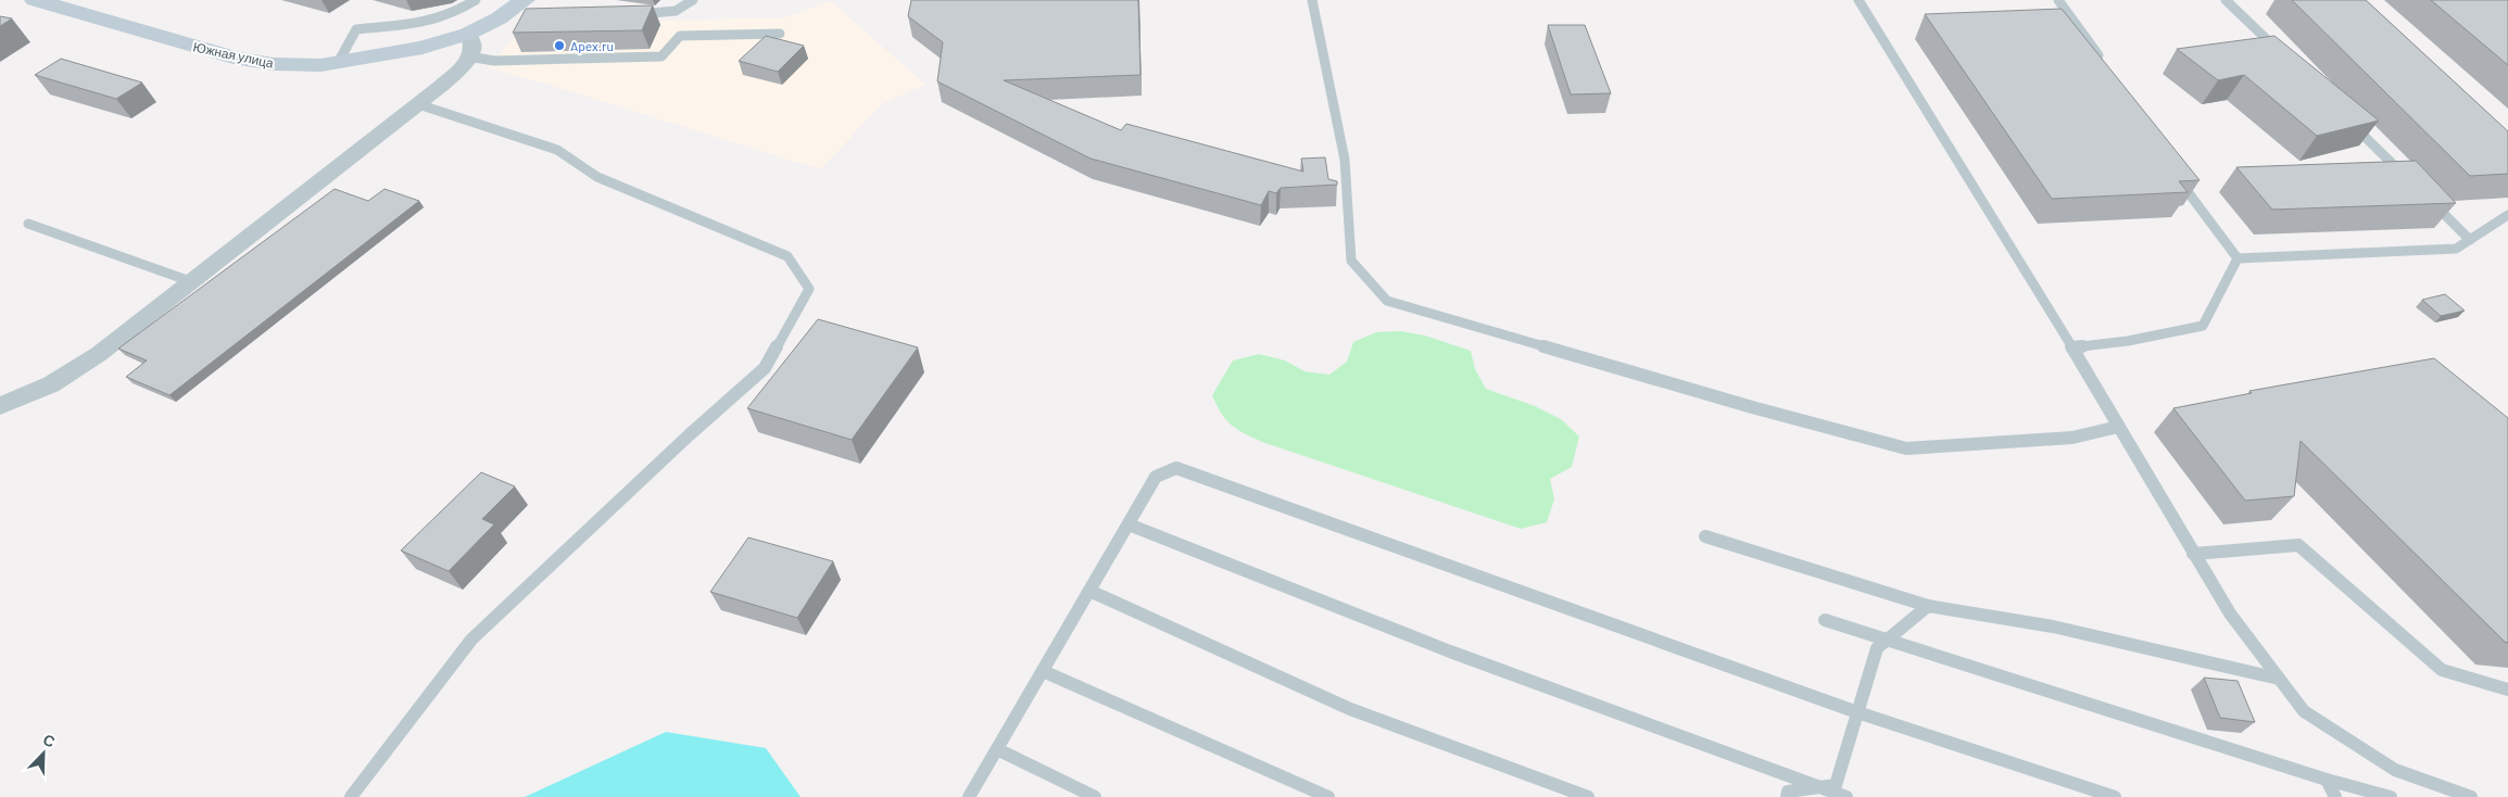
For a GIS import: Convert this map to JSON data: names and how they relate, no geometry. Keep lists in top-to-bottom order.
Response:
{
  "streets": {
    "street": ["Южная улица"]
  },
  "places": ["Apex.ru"],
  "north": "top right"
}
